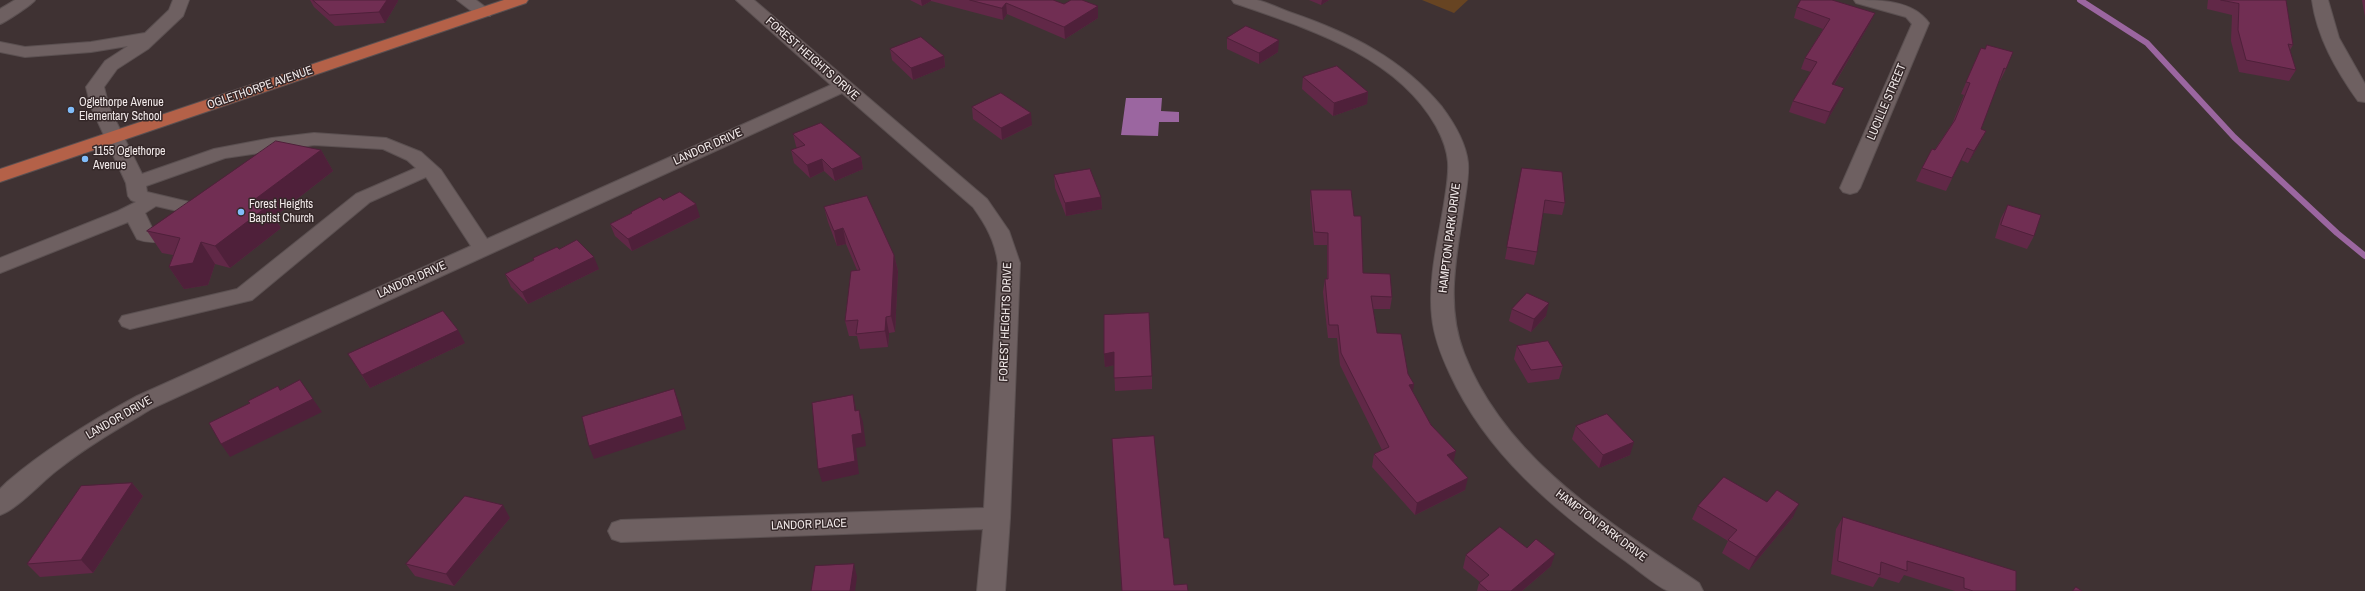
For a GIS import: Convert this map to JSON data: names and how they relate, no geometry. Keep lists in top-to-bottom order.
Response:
{
  "streets": {
    "main road": ["OGLETHORPE AVENUE"],
    "street": [
      "FOREST HEIGHTS DRIVE",
      "LUCILLE STREET",
      "LANDOR DRIVE",
      "HAMPTON PARK DRIVE",
      "LANDOR PLACE"
    ]
  },
  "crossings": [
    ["FOREST HEIGHTS DRIVE", "LANDOR DRIVE"],
    ["FOREST HEIGHTS DRIVE", "LANDOR PLACE"]
  ],
  "places": ["Oglethorpe Avenue Elementary School", "1155 Oglethorpe Avenue", "Forest Heights Baptist Church"]
}
